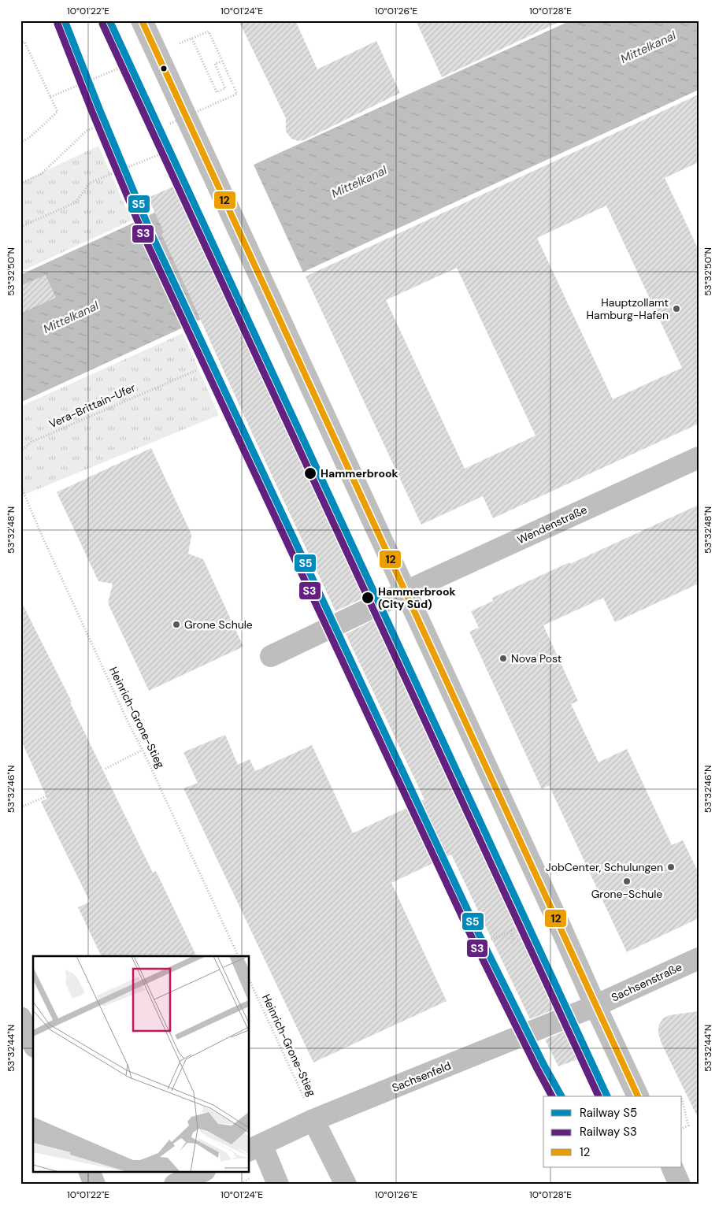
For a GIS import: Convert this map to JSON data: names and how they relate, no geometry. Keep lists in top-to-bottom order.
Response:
{
  "streets": {
    "street": ["Wendenstraße", "Sachsenstraße", "Sachsenfeld"],
    "path": ["Vera-Brittain-Ufer", "Heinrich-Grone-Stieg"]
  },
  "crossings": [
    ["Heinrich-Grone-Stieg", "Sachsenfeld"],
    ["Sachsenstraße", "Sachsenfeld"]
  ],
  "water": ["Mittelkanal"],
  "places": [
    "Hauptzollamt Hamburg-Hafen",
    "Hammerbrook",
    "Hammerbrook (City Süd)",
    "Grone Schule",
    "Nova Post",
    "JobCenter, Schulungen",
    "Grone-Schule"
  ],
  "lines": ["rail line S5", "transit line 12", "rail line S3"],
  "legend": ["Railway S5", "Railway S3", "12"],
  "coordinates": [
    "10°01'22\"E",
    "10°01'24\"E",
    "10°01'26\"E",
    "10°01'28\"E",
    "53°32'50\"N",
    "53°32'48\"N",
    "53°32'46\"N",
    "53°32'44\"N"
  ]
}
